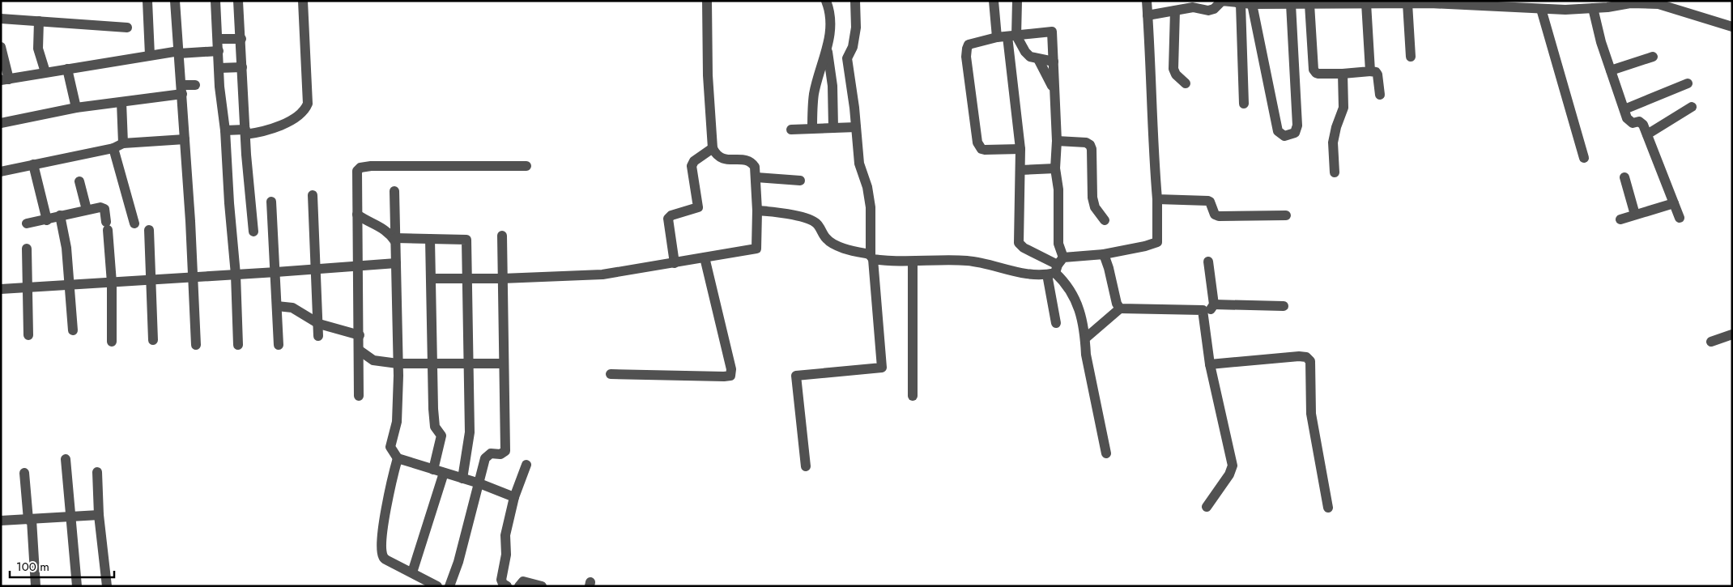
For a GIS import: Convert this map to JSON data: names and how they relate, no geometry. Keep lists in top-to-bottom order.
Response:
{
  "scale_bar": "100 m"
}
